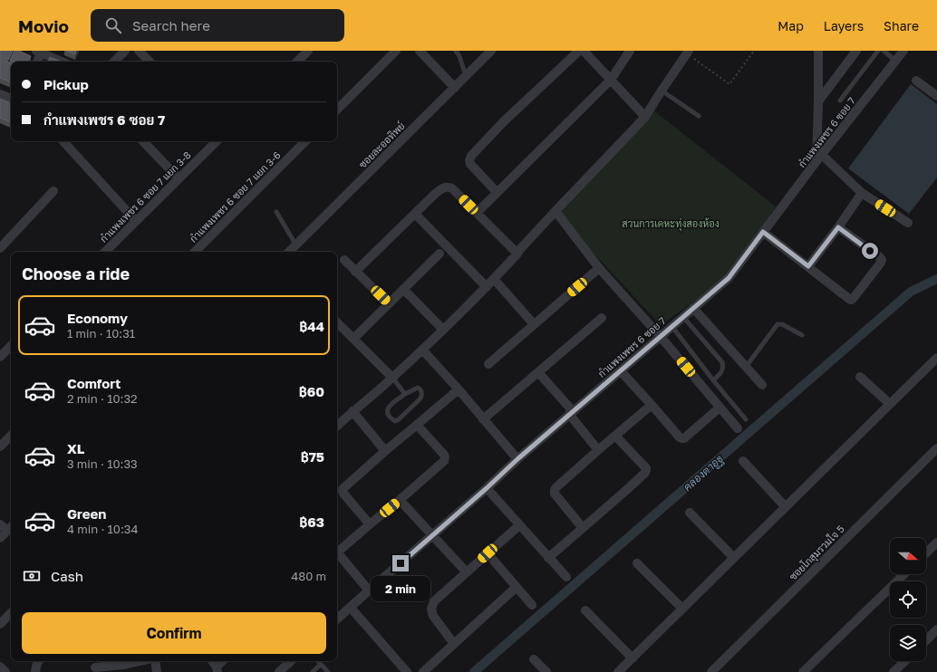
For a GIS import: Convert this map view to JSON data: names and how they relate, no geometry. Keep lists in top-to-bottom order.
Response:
{
  "streets": {
    "street": [
      "กำแพงเพชร 6 ซอย 7",
      "ซอยละออทิพย์",
      "กำแพงเพชร 6 ซอย 7 แยก 3-8",
      "กำแพงเพชร 6 ซอย 7 แยก 3-6",
      "ซอยโกสุมรวมใจ 5"
    ]
  },
  "water": ["คลองตาอูฐ"],
  "parks": ["สวนการเคหะทุ่งสองห้อง"],
  "north": "right",
  "page": {
    "header": "Movio",
    "search": "Search here",
    "nav": ["Map", "Layers", "Share"],
    "banner": ["Pickup", "กำแพงเพชร 6 ซอย 7"],
    "heading": "Choose a ride",
    "list": [
      {
        "name": "Economy",
        "note": "1 min · 10:31",
        "value": "฿44"
      },
      {
        "name": "Comfort",
        "note": "2 min · 10:32",
        "value": "฿60"
      },
      {
        "name": "XL",
        "note": "3 min · 10:33",
        "value": "฿75"
      },
      {
        "name": "Green",
        "note": "4 min · 10:34",
        "value": "฿63"
      }
    ],
    "pay": ["Cash", "480 m"],
    "bubble": "2 min",
    "buttons": "Confirm"
  }
}
